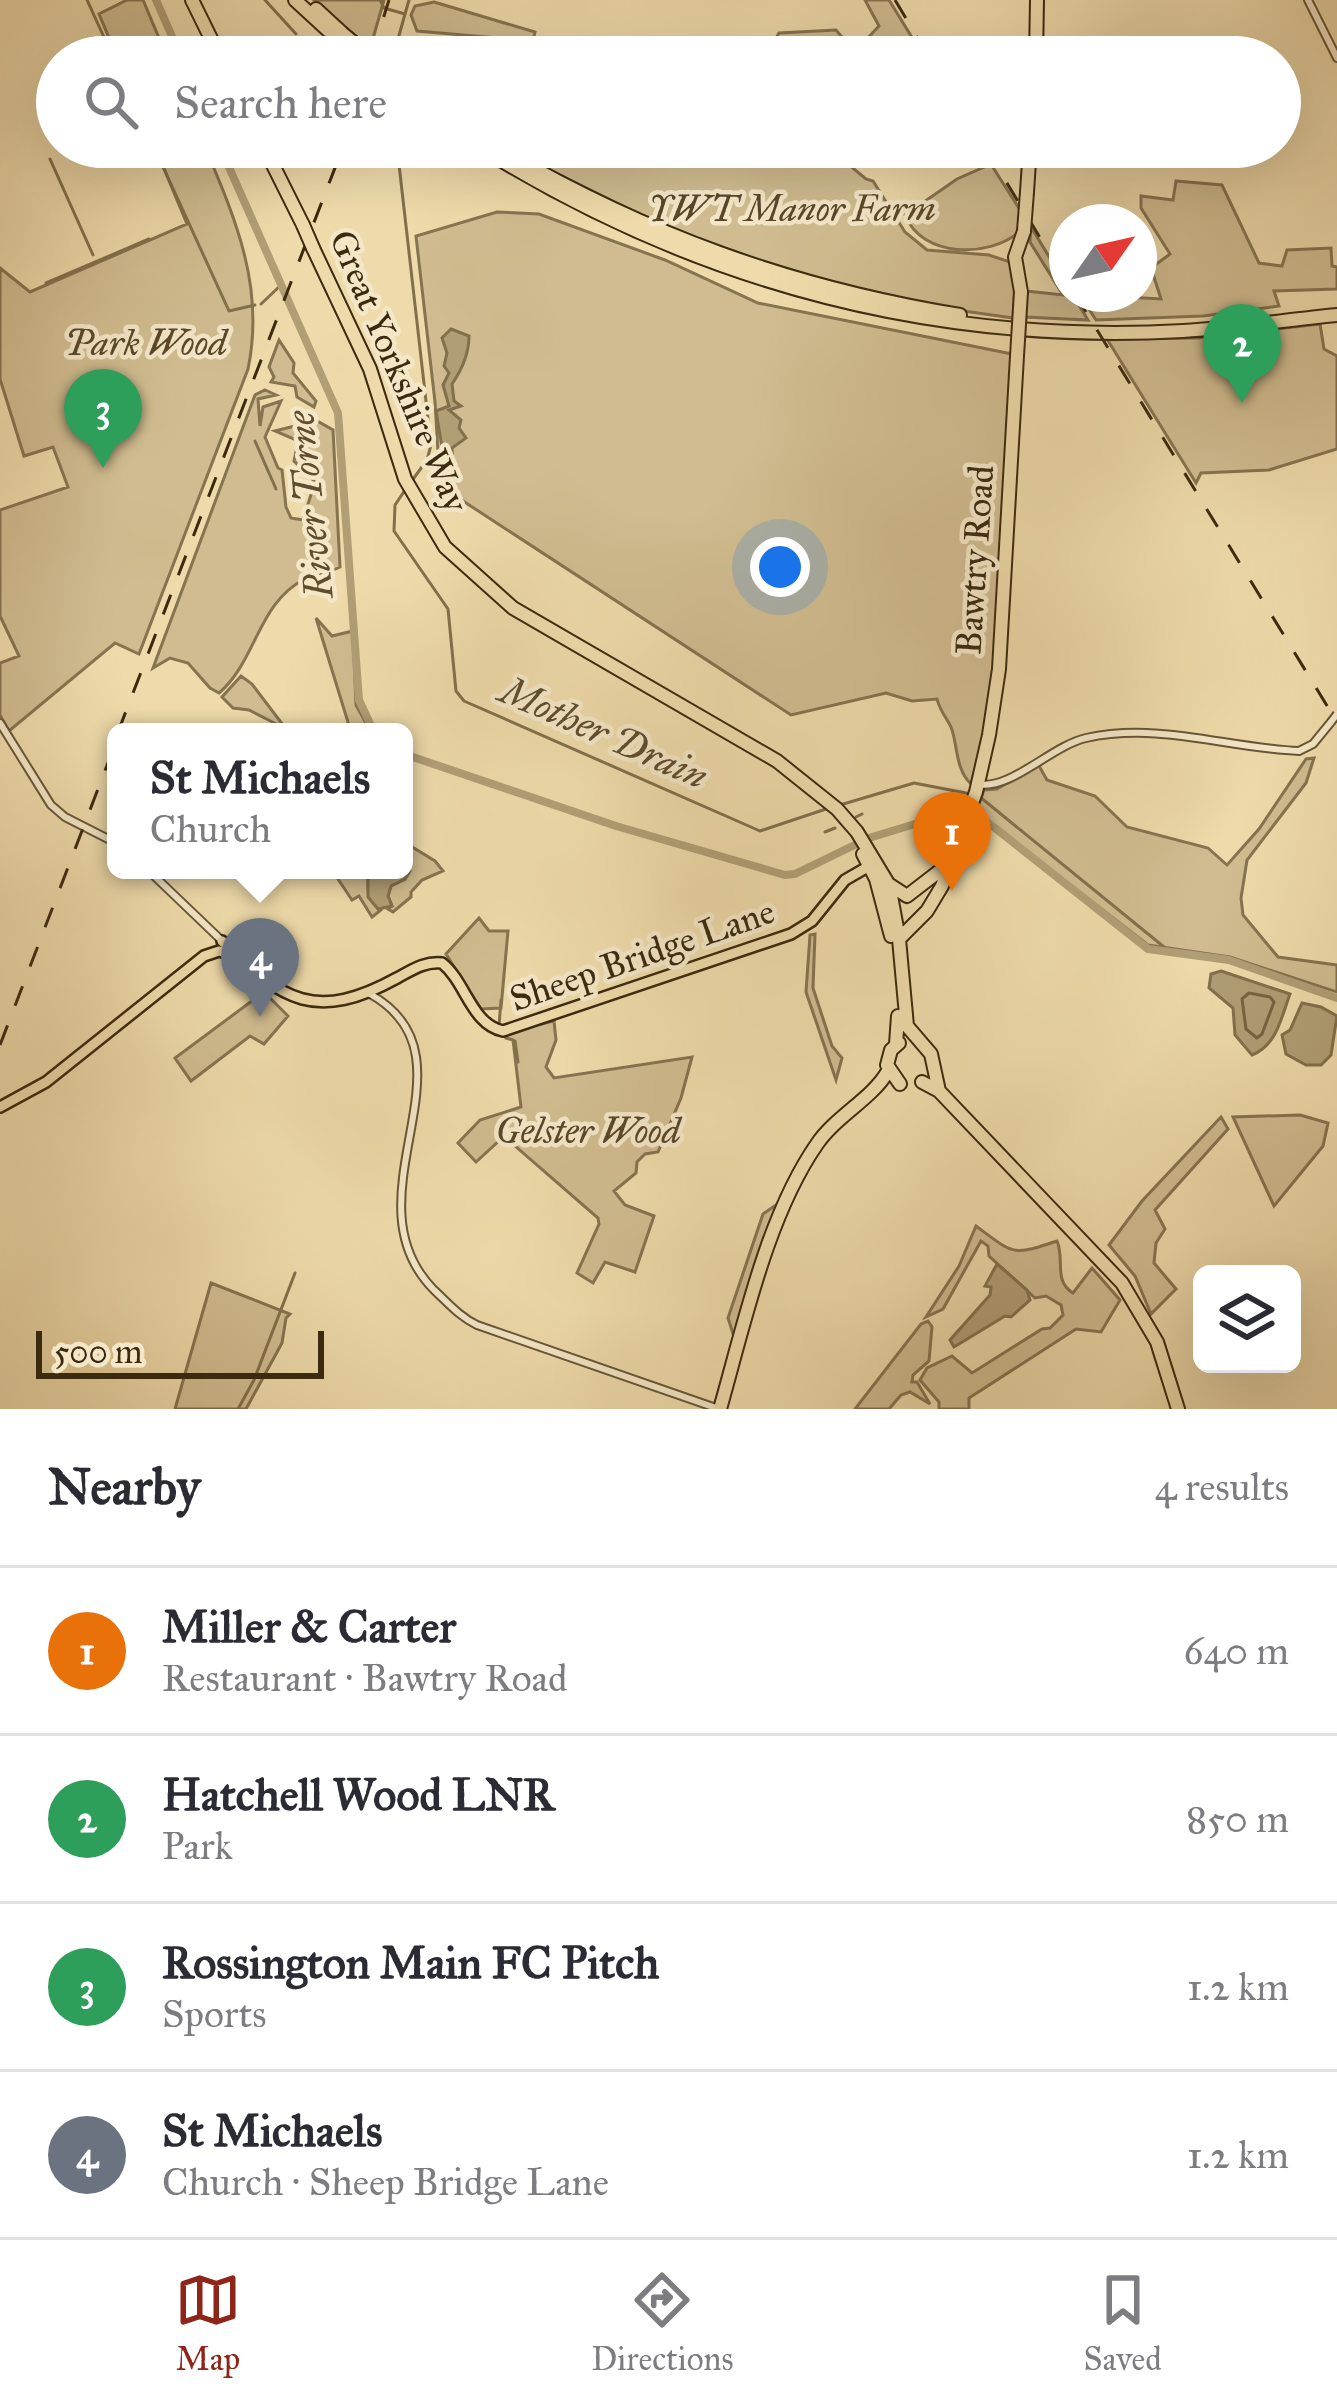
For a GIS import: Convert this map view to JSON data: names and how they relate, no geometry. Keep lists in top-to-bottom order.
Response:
{
  "streets": {
    "highway": ["Great Yorkshire Way", "Bawtry Road"],
    "main road": ["Sheep Bridge Lane"]
  },
  "crossings": [
    ["Great Yorkshire Way", "Bawtry Road"],
    ["Great Yorkshire Way", "Sheep Bridge Lane"]
  ],
  "water": ["River Torne", "Mother Drain"],
  "parks": ["YWT Manor Farm", "Park Wood", "Gelster Wood"],
  "scale_bar": "500 m",
  "north": "top right",
  "page": {
    "search": "Search here",
    "pins": [
      "2",
      "3",
      "1",
      "4"
    ],
    "popup": ["St Michaels", "Church"],
    "scale": "500 m",
    "heading": ["Nearby", "4 results"],
    "list": [
      {
        "mark": "1",
        "name": "Miller & Carter",
        "note": "Restaurant · Bawtry Road",
        "value": "640 m"
      },
      {
        "mark": "2",
        "name": "Hatchell Wood LNR",
        "note": "Park",
        "value": "850 m"
      },
      {
        "mark": "3",
        "name": "Rossington Main FC Pitch",
        "note": "Sports",
        "value": "1.2 km"
      },
      {
        "mark": "4",
        "name": "St Michaels",
        "note": "Church · Sheep Bridge Lane",
        "value": "1.2 km"
      }
    ],
    "nav": ["Map", "Directions", "Saved"]
  }
}
